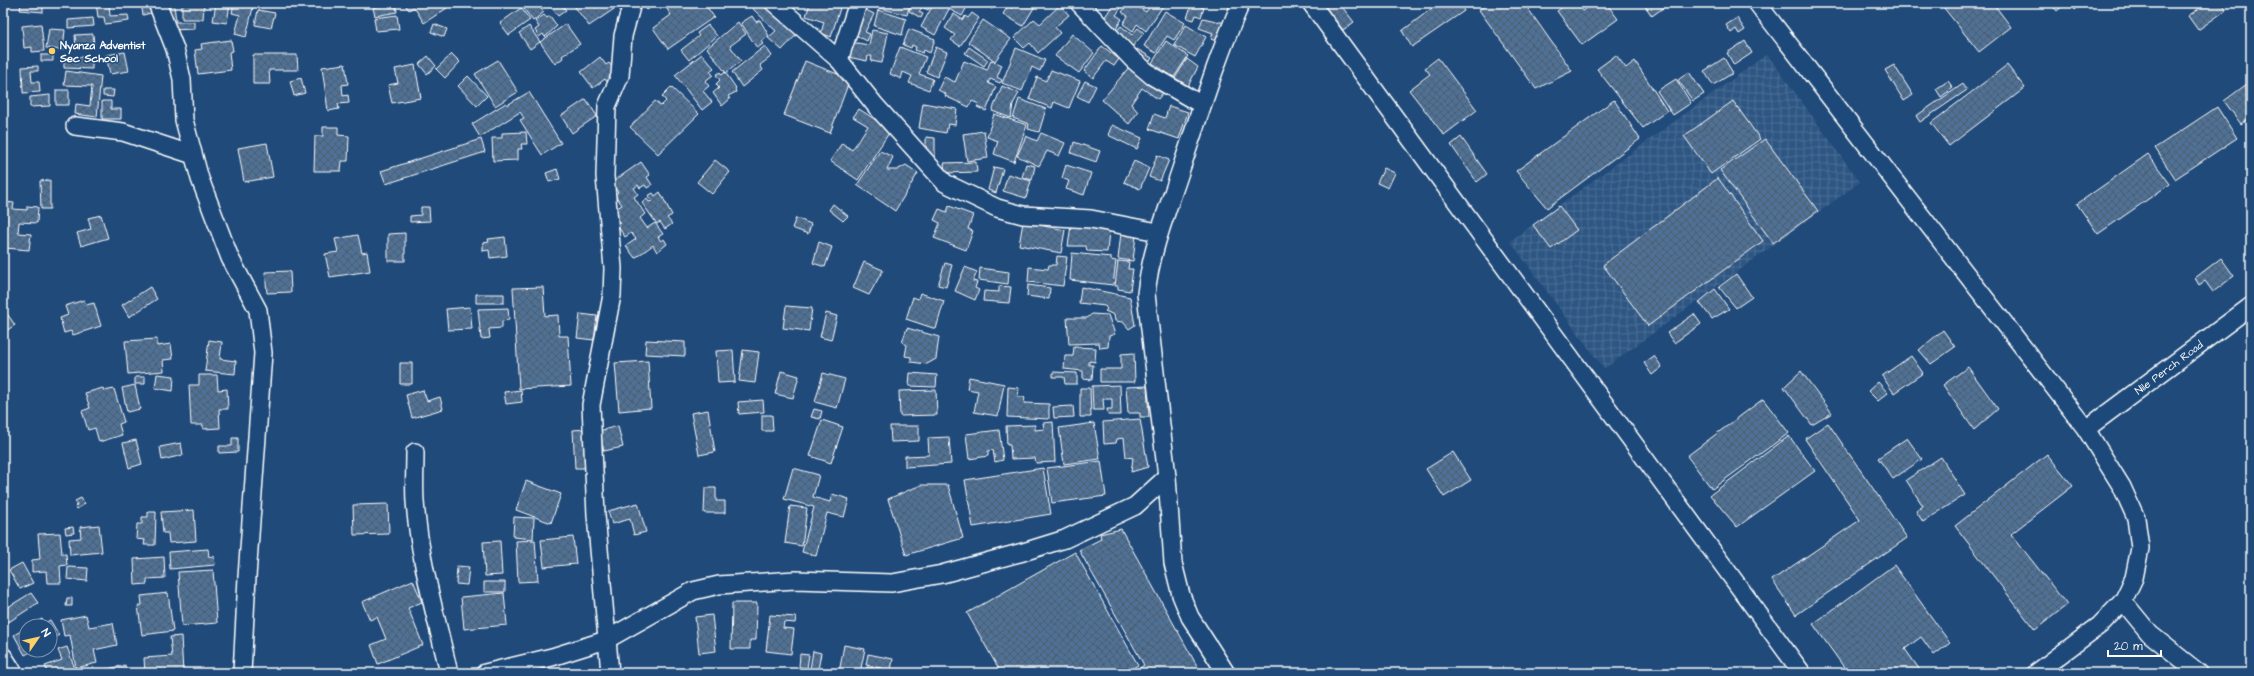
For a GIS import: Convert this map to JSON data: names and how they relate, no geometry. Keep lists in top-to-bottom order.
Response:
{
  "streets": {
    "street": ["Nile Perch Road"]
  },
  "places": ["Nyanza Adventist Sec School"],
  "scale_bar": "20 m",
  "north": "top right"
}
